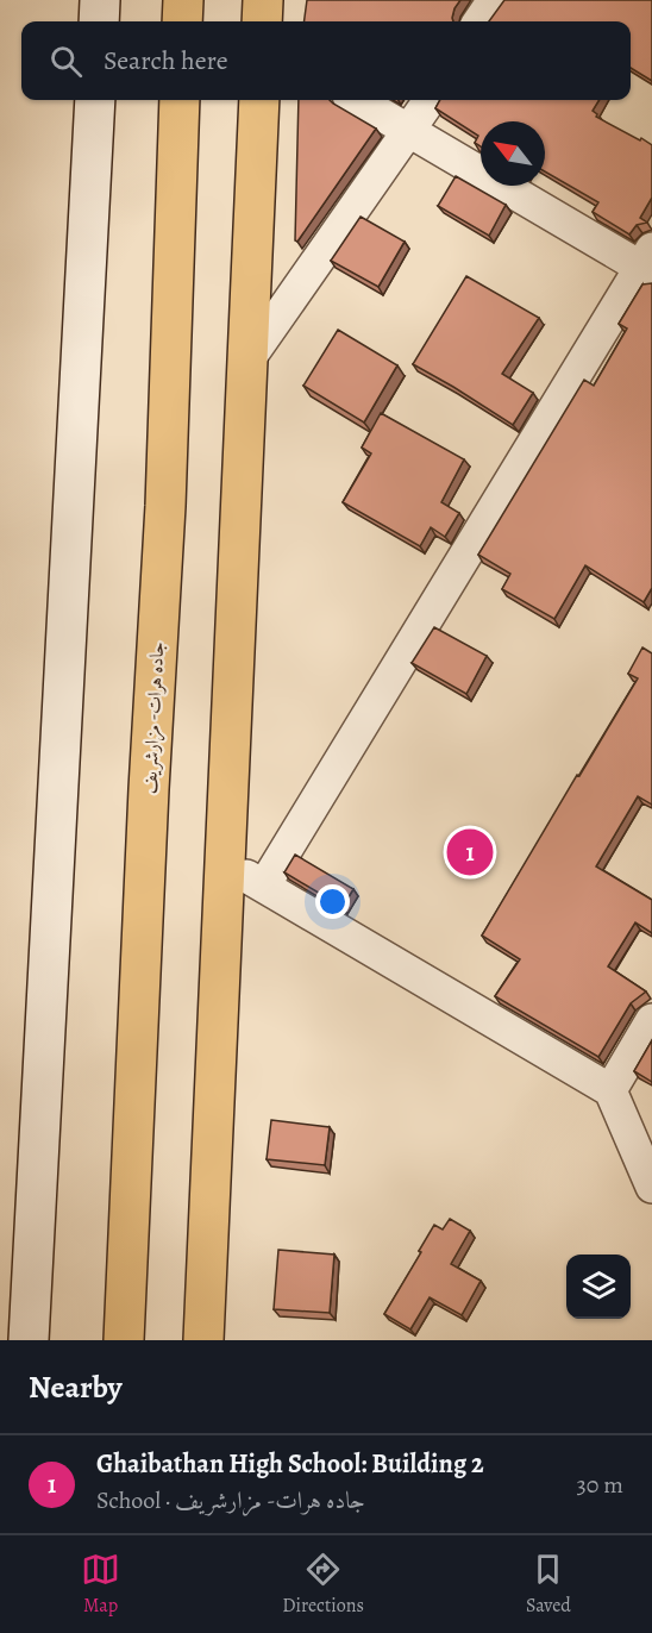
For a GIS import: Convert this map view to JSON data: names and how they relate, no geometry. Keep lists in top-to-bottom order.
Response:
{
  "streets": {
    "highway": ["جاده هرات- مزارشریف"]
  },
  "north": "top left",
  "page": {
    "search": "Search here",
    "pins": "1",
    "heading": "Nearby",
    "list": [
      {
        "mark": "1",
        "name": "Ghaibathan High School: Building 2",
        "note": "School · جاده هرات- مزارشریف",
        "value": "30 m"
      }
    ],
    "nav": ["Map", "Directions", "Saved"]
  }
}
